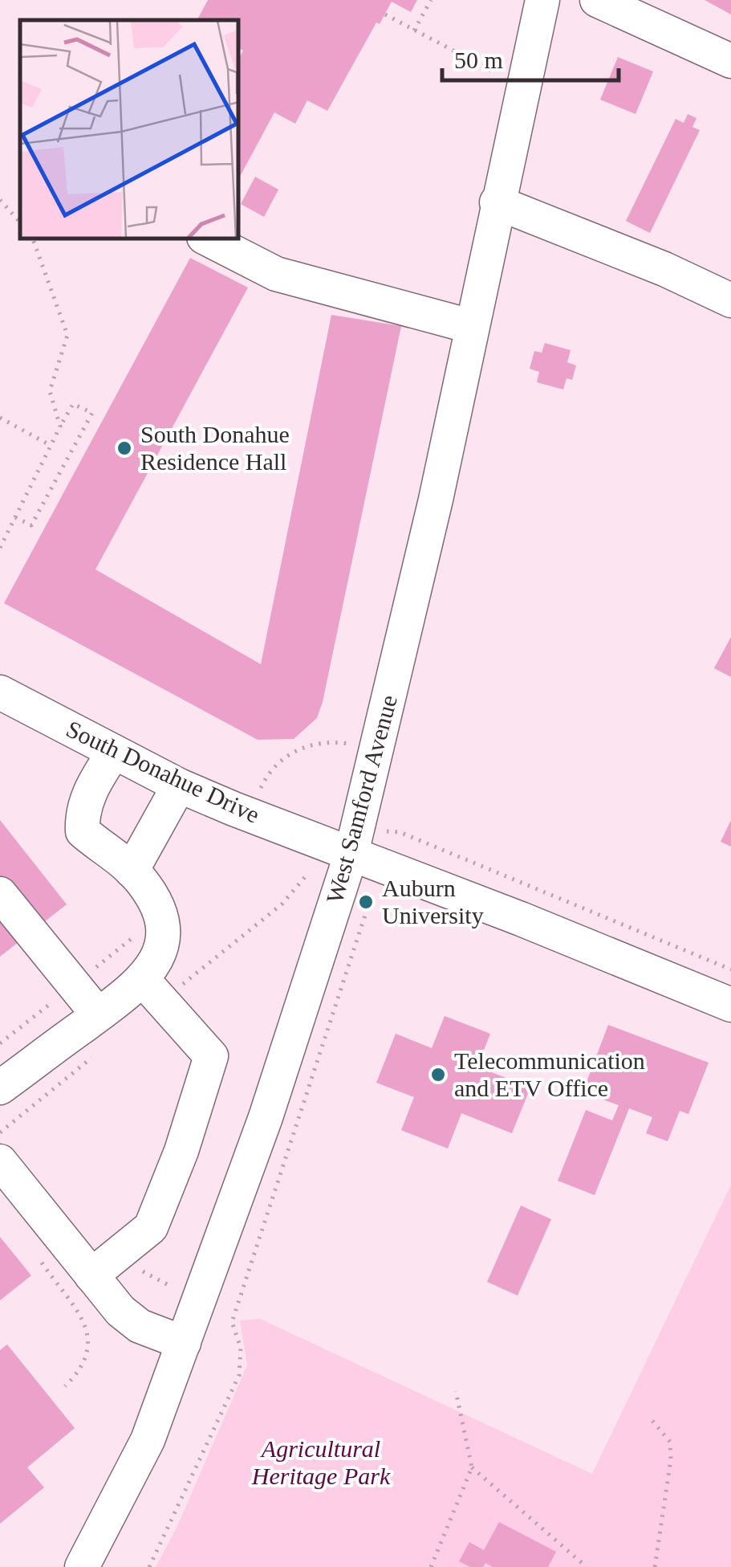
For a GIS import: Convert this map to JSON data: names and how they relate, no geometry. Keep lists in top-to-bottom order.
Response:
{
  "streets": {
    "street": ["South Donahue Drive", "West Samford Avenue"]
  },
  "crossings": [
    ["South Donahue Drive", "West Samford Avenue"]
  ],
  "parks": ["Agricultural Heritage Park"],
  "places": ["South Donahue Residence Hall", "Auburn University", "Telecommunication and ETV Office"],
  "scale_bar": "50 m"
}
